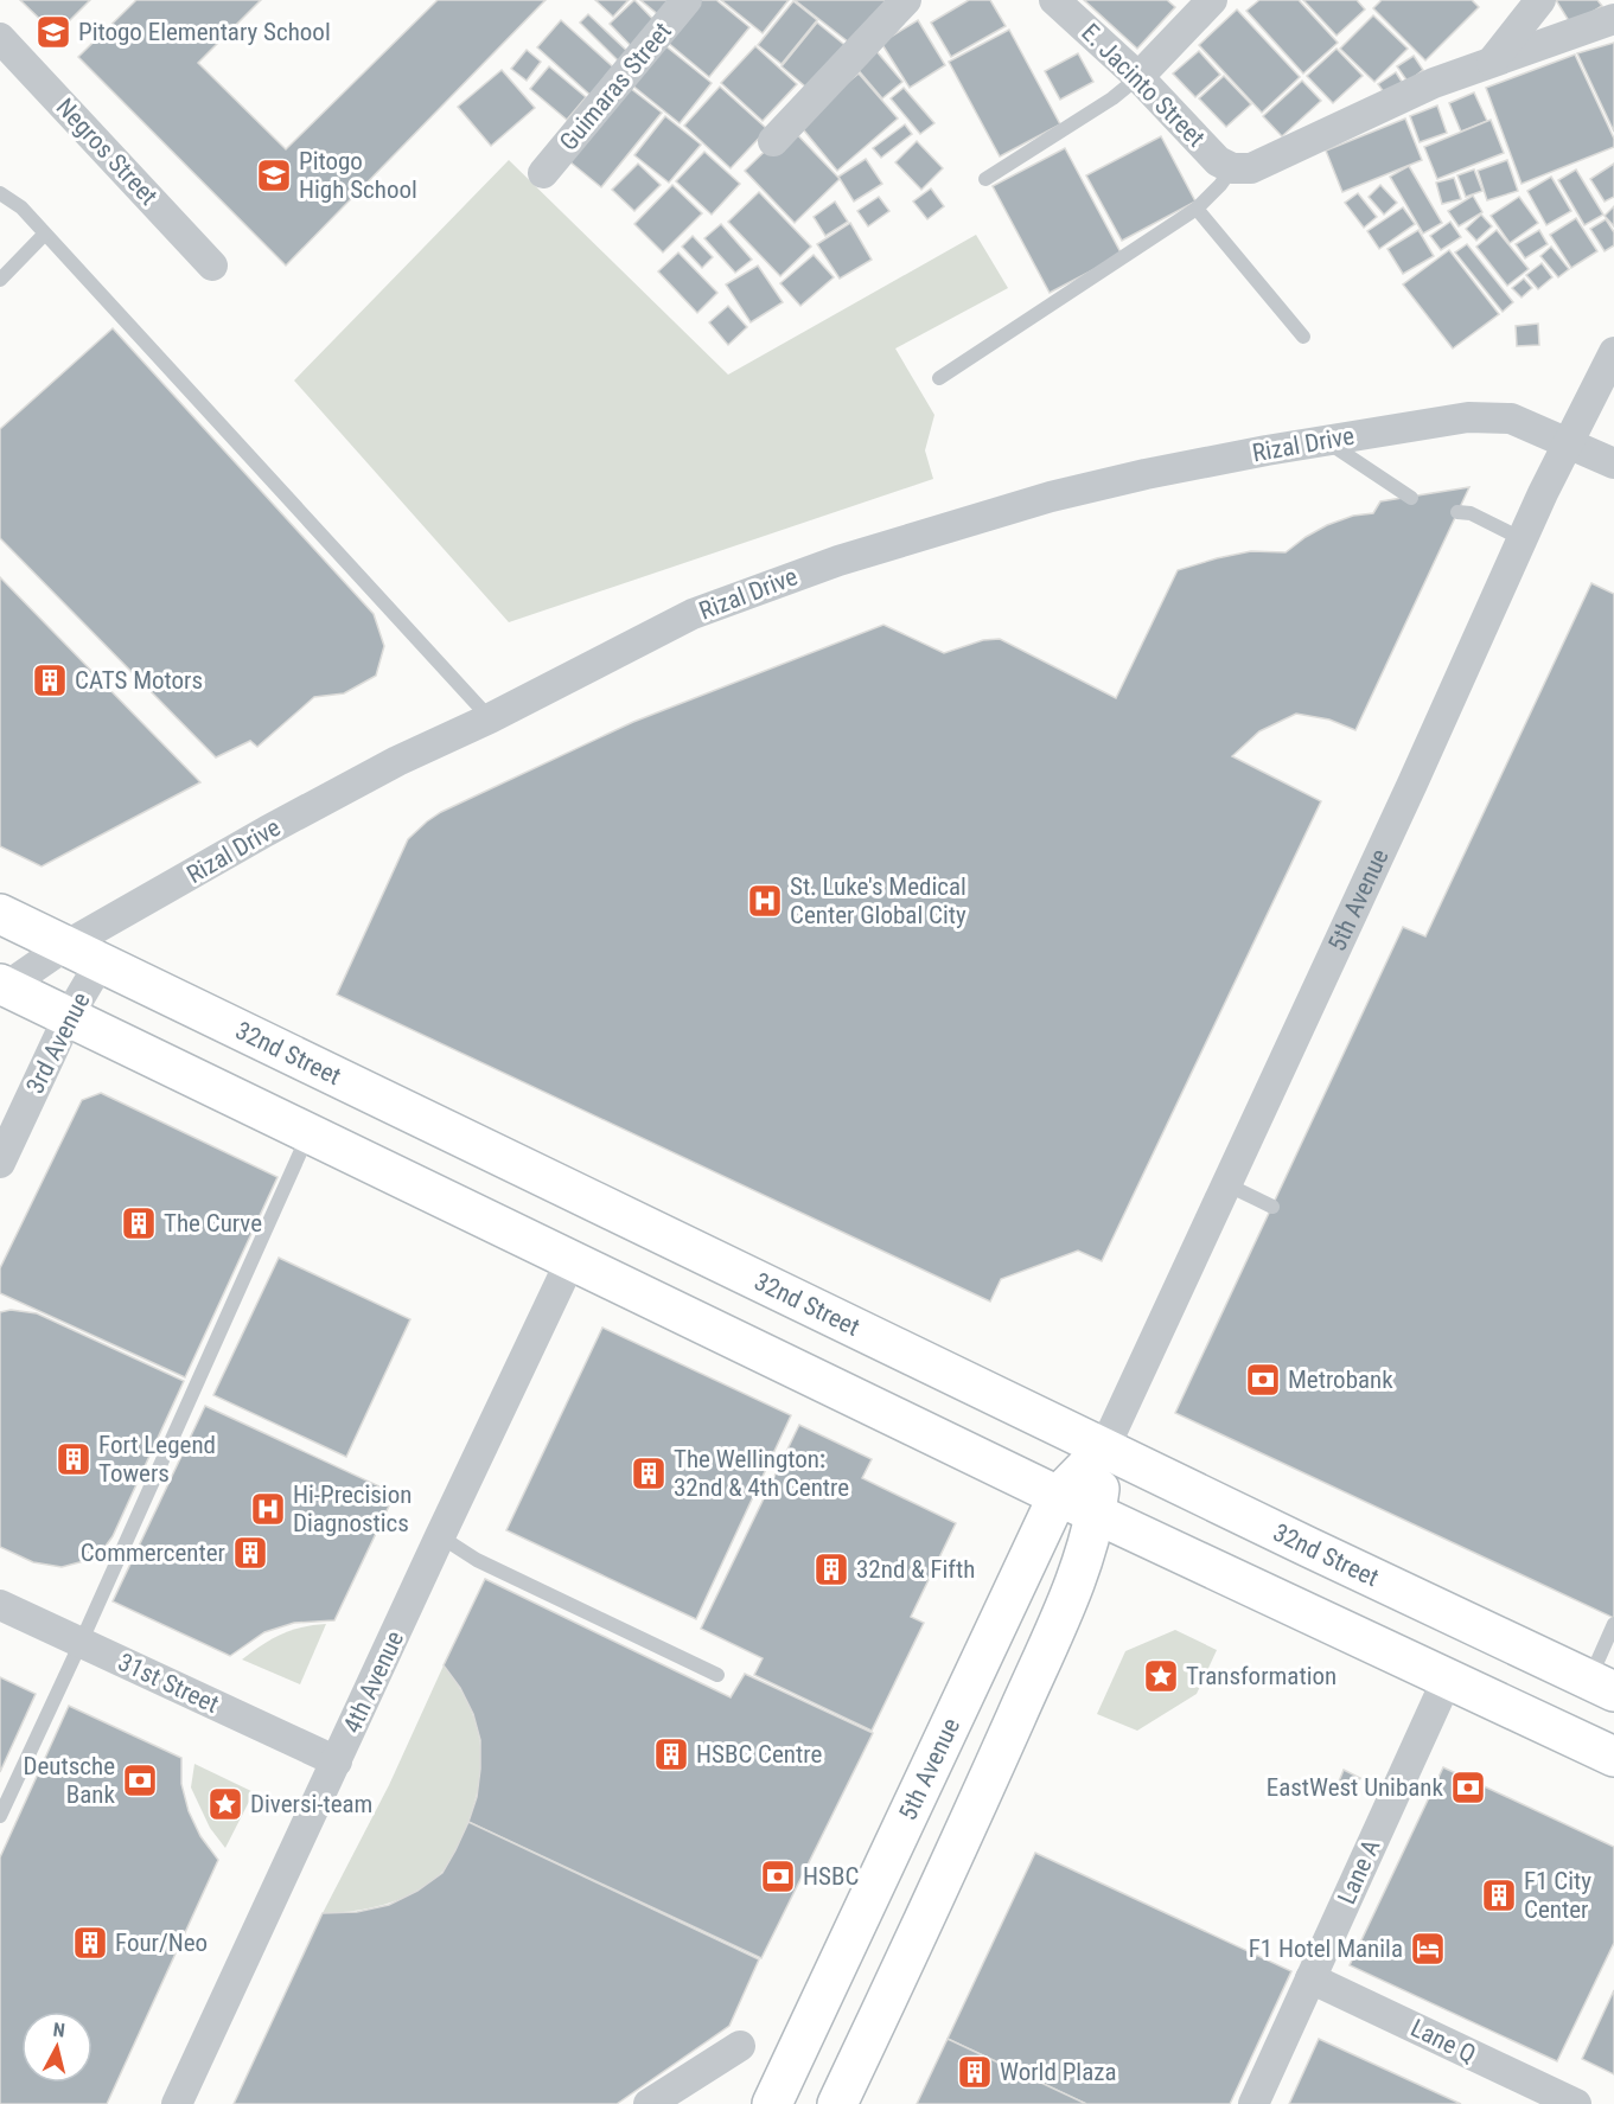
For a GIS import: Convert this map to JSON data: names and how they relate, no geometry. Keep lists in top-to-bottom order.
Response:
{
  "streets": {
    "main road": ["5th Avenue", "32nd Street"],
    "street": [
      "E. Jacinto Street",
      "Guimaras Street",
      "Negros Street",
      "Rizal Drive",
      "3rd Avenue",
      "4th Avenue",
      "31st Street",
      "Lane A",
      "Lane Q"
    ]
  },
  "crossings": [
    ["Rizal Drive", "5th Avenue"],
    ["Rizal Drive", "32nd Street"],
    ["5th Avenue", "32nd Street"],
    ["3rd Avenue", "32nd Street"],
    ["4th Avenue", "31st Street"],
    ["Lane A", "Lane Q"]
  ],
  "places": {
    "school or university": ["Pitogo Elementary School", "Pitogo High School"],
    "building": [
      "CATS Motors",
      "The Curve",
      "Fort Legend Towers",
      "The Wellington: 32nd & 4th Centre",
      "Commercenter",
      "32nd & Fifth",
      "HSBC Centre",
      "F1 City Center",
      "Four/Neo",
      "World Plaza"
    ],
    "hospital": ["St. Luke's Medical Center Global City", "Hi-Precision Diagnostics"],
    "bank": [
      "Metrobank",
      "Deutsche Bank",
      "EastWest Unibank",
      "HSBC"
    ],
    "place": ["Transformation", "Diversi-team"],
    "hotel": ["F1 Hotel Manila"]
  },
  "north": "top"
}
